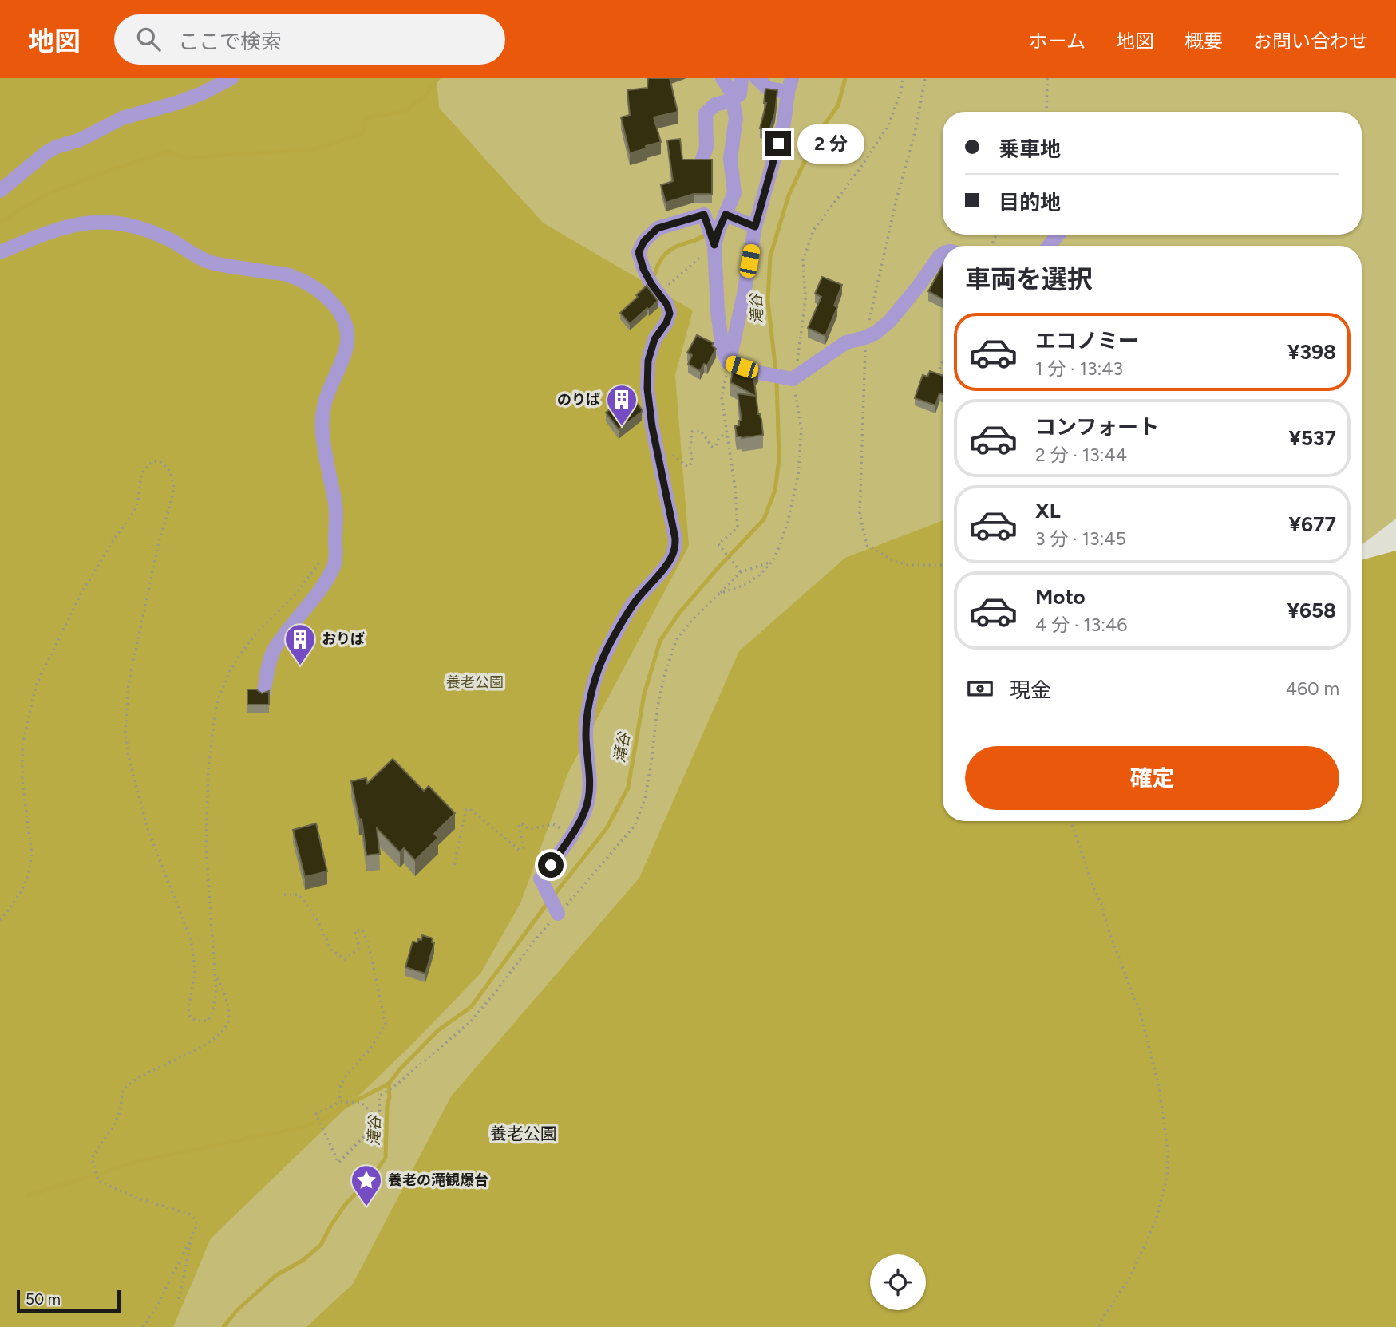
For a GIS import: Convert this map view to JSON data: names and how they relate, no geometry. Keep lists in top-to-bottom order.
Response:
{
  "districts": ["養老公園"],
  "water": ["滝谷"],
  "parks": ["養老公園"],
  "places": {
    "building": ["のりば", "おりば"],
    "place": ["養老の滝観爆台"]
  },
  "scale_bar": "50 m",
  "page": {
    "header": "地図",
    "search": "ここで検索",
    "nav": [
      "ホーム",
      "地図",
      "概要",
      "お問い合わせ"
    ],
    "banner": ["乗車地", "目的地"],
    "bubble": "2 分",
    "heading": "車両を選択",
    "list": [
      {
        "name": "エコノミー",
        "note": "1 分 · 13:43",
        "value": "¥398"
      },
      {
        "name": "コンフォート",
        "note": "2 分 · 13:44",
        "value": "¥537"
      },
      {
        "name": "XL",
        "note": "3 分 · 13:45",
        "value": "¥677"
      },
      {
        "name": "Moto",
        "note": "4 分 · 13:46",
        "value": "¥658"
      }
    ],
    "pay": ["現金", "460 m"],
    "buttons": "確定",
    "scale": "50 m"
  }
}
